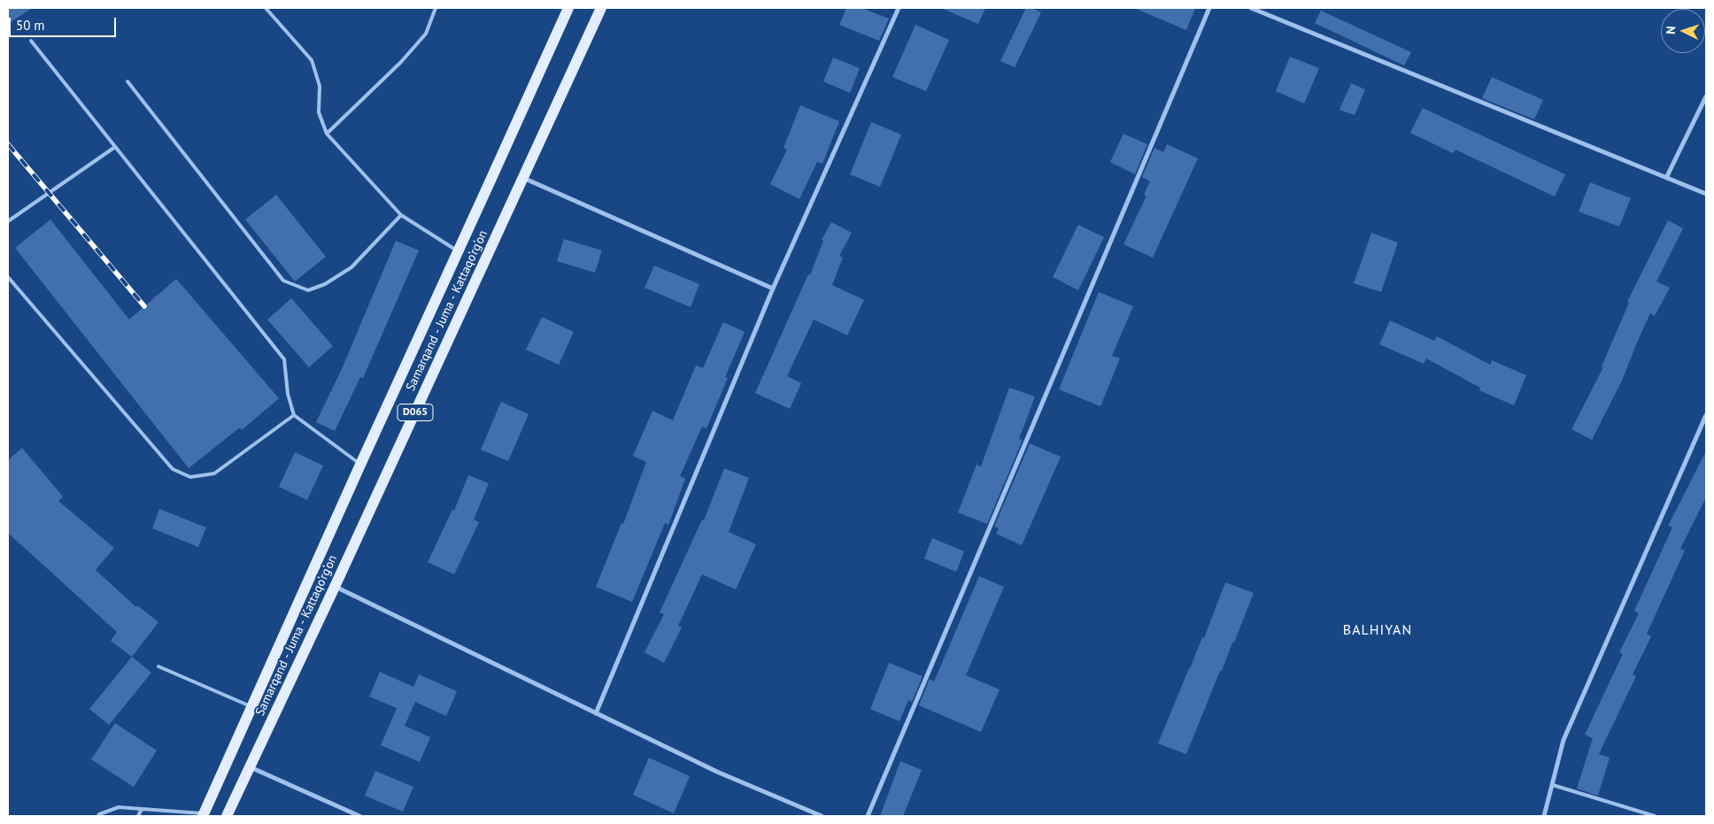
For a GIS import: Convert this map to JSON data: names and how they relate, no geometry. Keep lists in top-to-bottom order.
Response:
{
  "streets": {
    "main road": ["Samarqand - Juma - Kattaqo‘rg‘on", "D065"]
  },
  "districts": ["BALHIYAN"],
  "scale_bar": "50 m",
  "north": "left"
}
